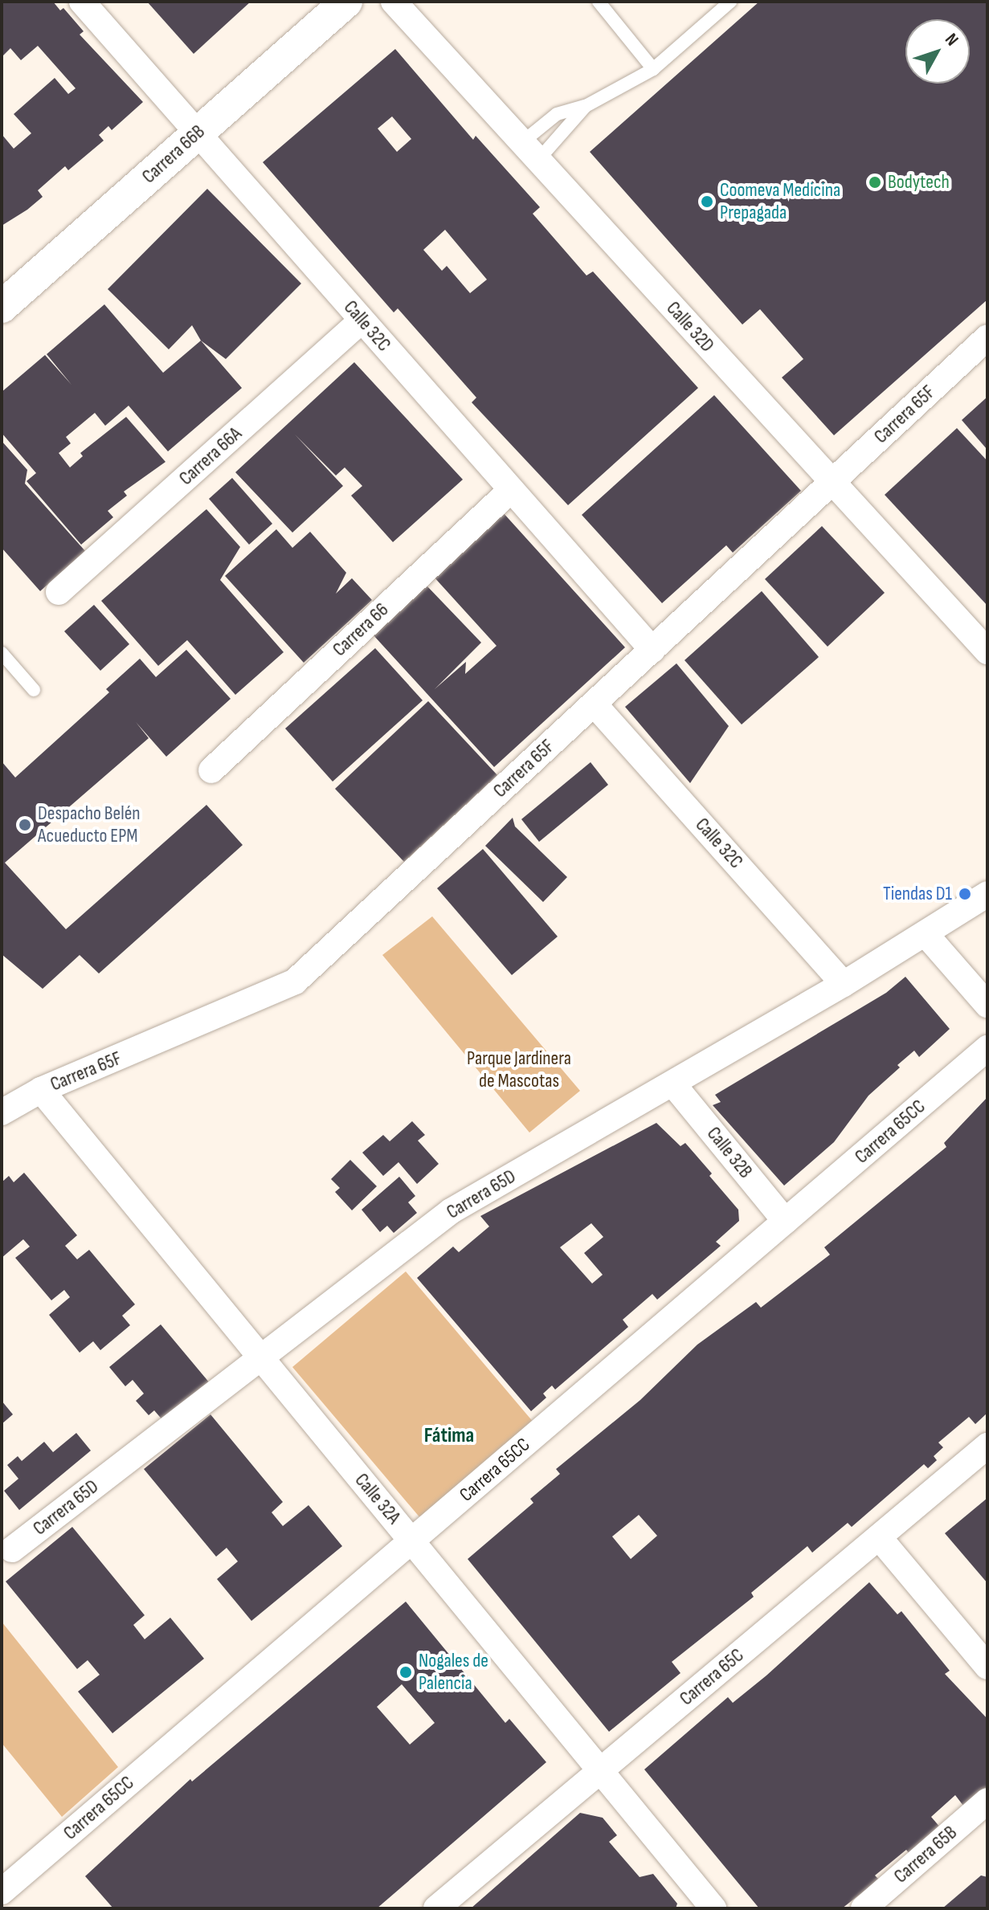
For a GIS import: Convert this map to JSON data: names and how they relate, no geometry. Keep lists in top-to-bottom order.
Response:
{
  "streets": {
    "street": [
      "Carrera 66B",
      "Calle 32C",
      "Calle 32D",
      "Carrera 65F",
      "Carrera 66A",
      "Carrera 66",
      "Carrera 65CC",
      "Calle 32B",
      "Carrera 65D",
      "Calle 32A",
      "Carrera 65C",
      "Carrera 65B"
    ]
  },
  "crossings": [
    ["Carrera 66B", "Calle 32C"],
    ["Calle 32C", "Carrera 65F"],
    ["Calle 32C", "Carrera 66A"],
    ["Calle 32C", "Carrera 66"],
    ["Calle 32C", "Carrera 65D"],
    ["Calle 32D", "Carrera 65F"],
    ["Carrera 65F", "Calle 32A"],
    ["Carrera 65CC", "Calle 32B"],
    ["Carrera 65CC", "Calle 32A"],
    ["Calle 32B", "Carrera 65D"],
    ["Carrera 65D", "Calle 32A"],
    ["Calle 32A", "Carrera 65C"]
  ],
  "districts": ["Fátima"],
  "parks": ["Parque Jardinera de Mascotas"],
  "places": [
    "Bodytech",
    "Coomeva Medicina Prepagada",
    "Despacho Belén Acueducto EPM",
    "Tiendas D1",
    "Nogales de Palencia"
  ],
  "north": "top right"
}
